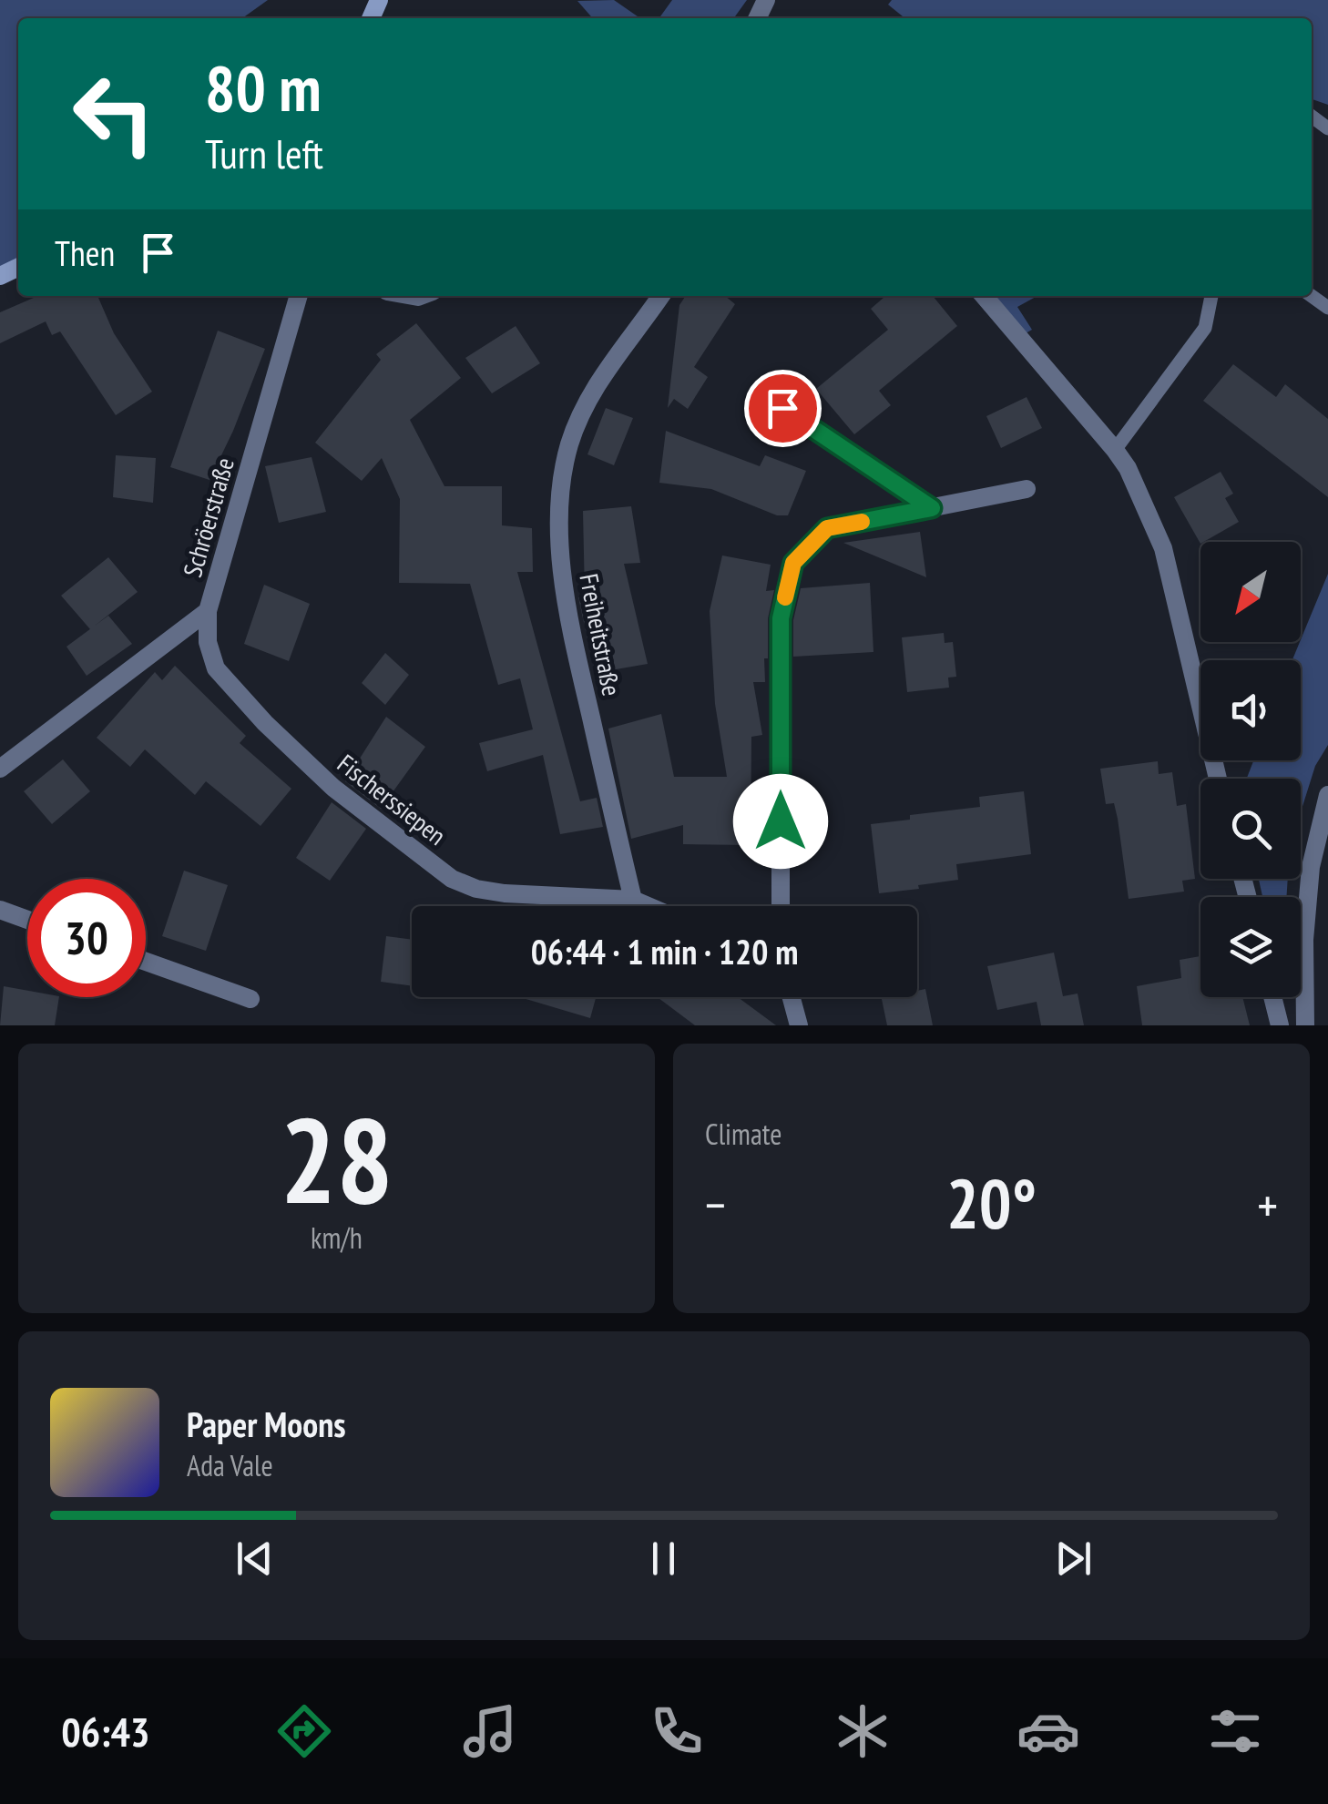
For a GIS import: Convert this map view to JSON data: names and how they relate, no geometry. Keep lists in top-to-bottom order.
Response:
{
  "streets": {
    "street": ["Schröerstraße", "Freiheitstraße", "Fischerssiepen"]
  },
  "crossings": [
    ["Schröerstraße", "Fischerssiepen"],
    ["Freiheitstraße", "Fischerssiepen"]
  ],
  "north": "bottom left",
  "page": {
    "turn": ["80 m", "Turn left"],
    "then": "Then",
    "limit": "30",
    "trip": "06:44 · 1 min · 120 m",
    "tile": [
      ["28", "km/h"],
      "Climate"
    ],
    "heat": ["−", "20°", "+"],
    "song": ["Paper Moons", "Ada Vale"],
    "tabs": "06:43"
  }
}
